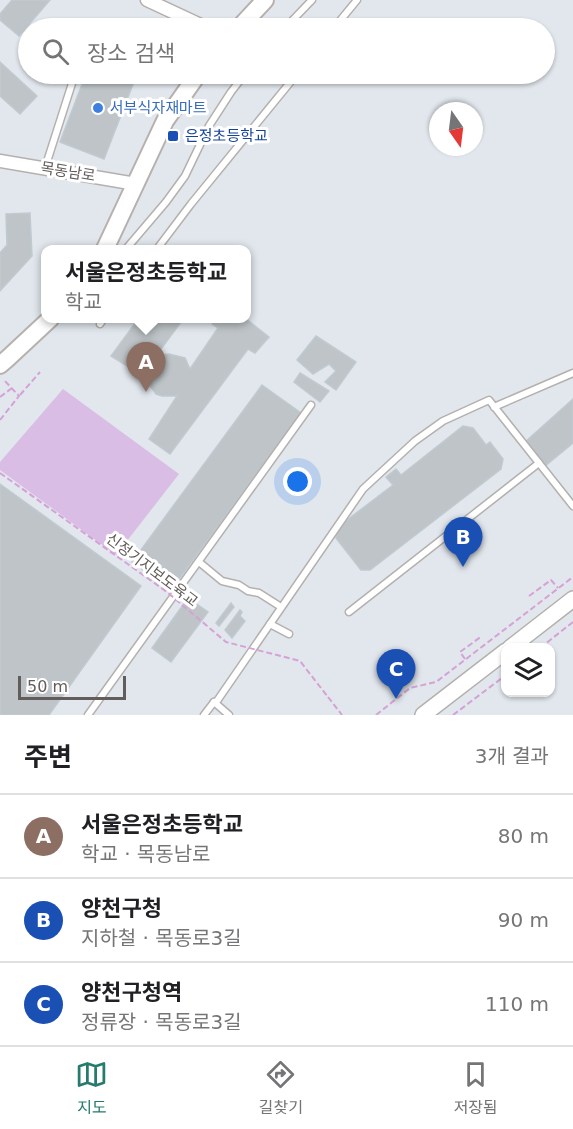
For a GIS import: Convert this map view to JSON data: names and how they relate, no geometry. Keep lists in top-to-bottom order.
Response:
{
  "streets": {
    "street": ["목동남로"],
    "path": ["신정기지보도육교"]
  },
  "places": {
    "other": ["서부식자재마트"],
    "transit": ["은정초등학교"]
  },
  "scale_bar": "50 m",
  "north": "bottom",
  "page": {
    "search": "장소 검색",
    "popup": ["서울은정초등학교", "학교"],
    "pins": ["A", "B", "C"],
    "scale": "50 m",
    "heading": ["주변", "3개 결과"],
    "list": [
      {
        "mark": "A",
        "name": "서울은정초등학교",
        "note": "학교 · 목동남로",
        "value": "80 m"
      },
      {
        "mark": "B",
        "name": "양천구청",
        "note": "지하철 · 목동로3길",
        "value": "90 m"
      },
      {
        "mark": "C",
        "name": "양천구청역",
        "note": "정류장 · 목동로3길",
        "value": "110 m"
      }
    ],
    "nav": ["지도", "길찾기", "저장됨"]
  }
}
